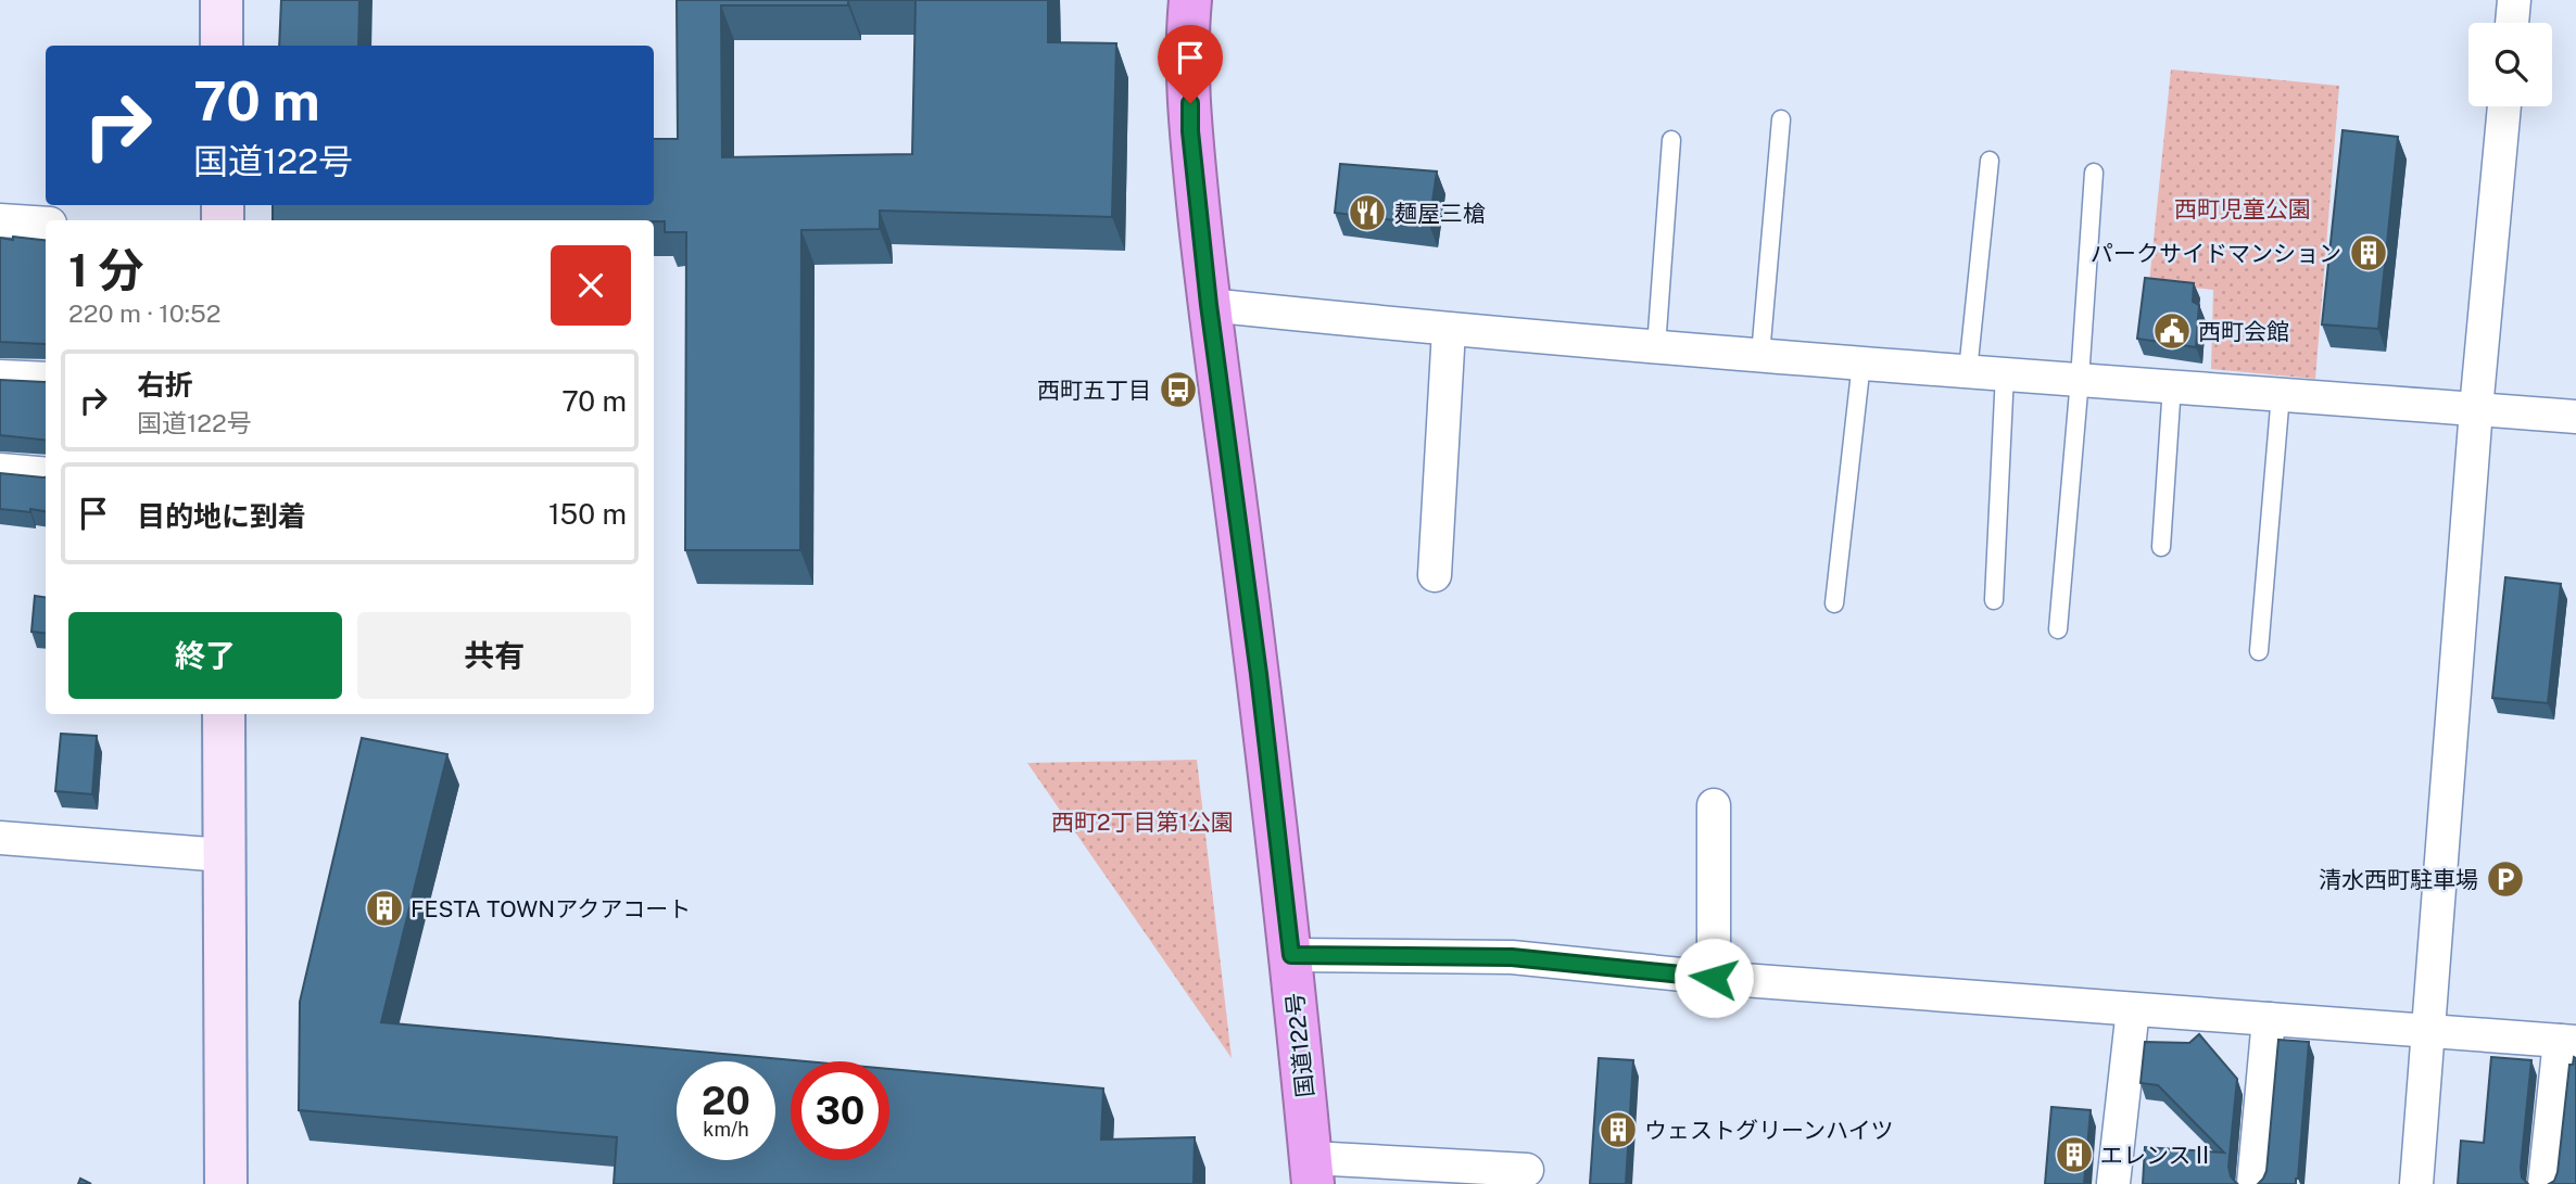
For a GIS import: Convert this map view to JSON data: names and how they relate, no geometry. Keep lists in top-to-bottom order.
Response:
{
  "streets": {
    "highway": ["国道122号"]
  },
  "parks": ["西町児童公園", "西町2丁目第1公園"],
  "places": {
    "restaurant": ["麺屋三槍"],
    "building": [
      "パークサイドマンション",
      "FESTA TOWNアクアコート",
      "ウェストグリーンハイツ",
      "エレンスⅡ"
    ],
    "public building": ["西町会館"],
    "bus stop": ["西町五丁目"],
    "parking": ["清水西町駐車場"]
  },
  "page": {
    "turn": ["70 m", "国道122号"],
    "heading": ["1 分", "220 m · 10:52"],
    "list": [
      {
        "name": "右折",
        "note": "国道122号",
        "value": "70 m"
      },
      {
        "name": "目的地に到着",
        "value": "150 m"
      }
    ],
    "buttons": ["終了", "共有"],
    "speed": "20 km/h",
    "limit": "30"
  }
}
